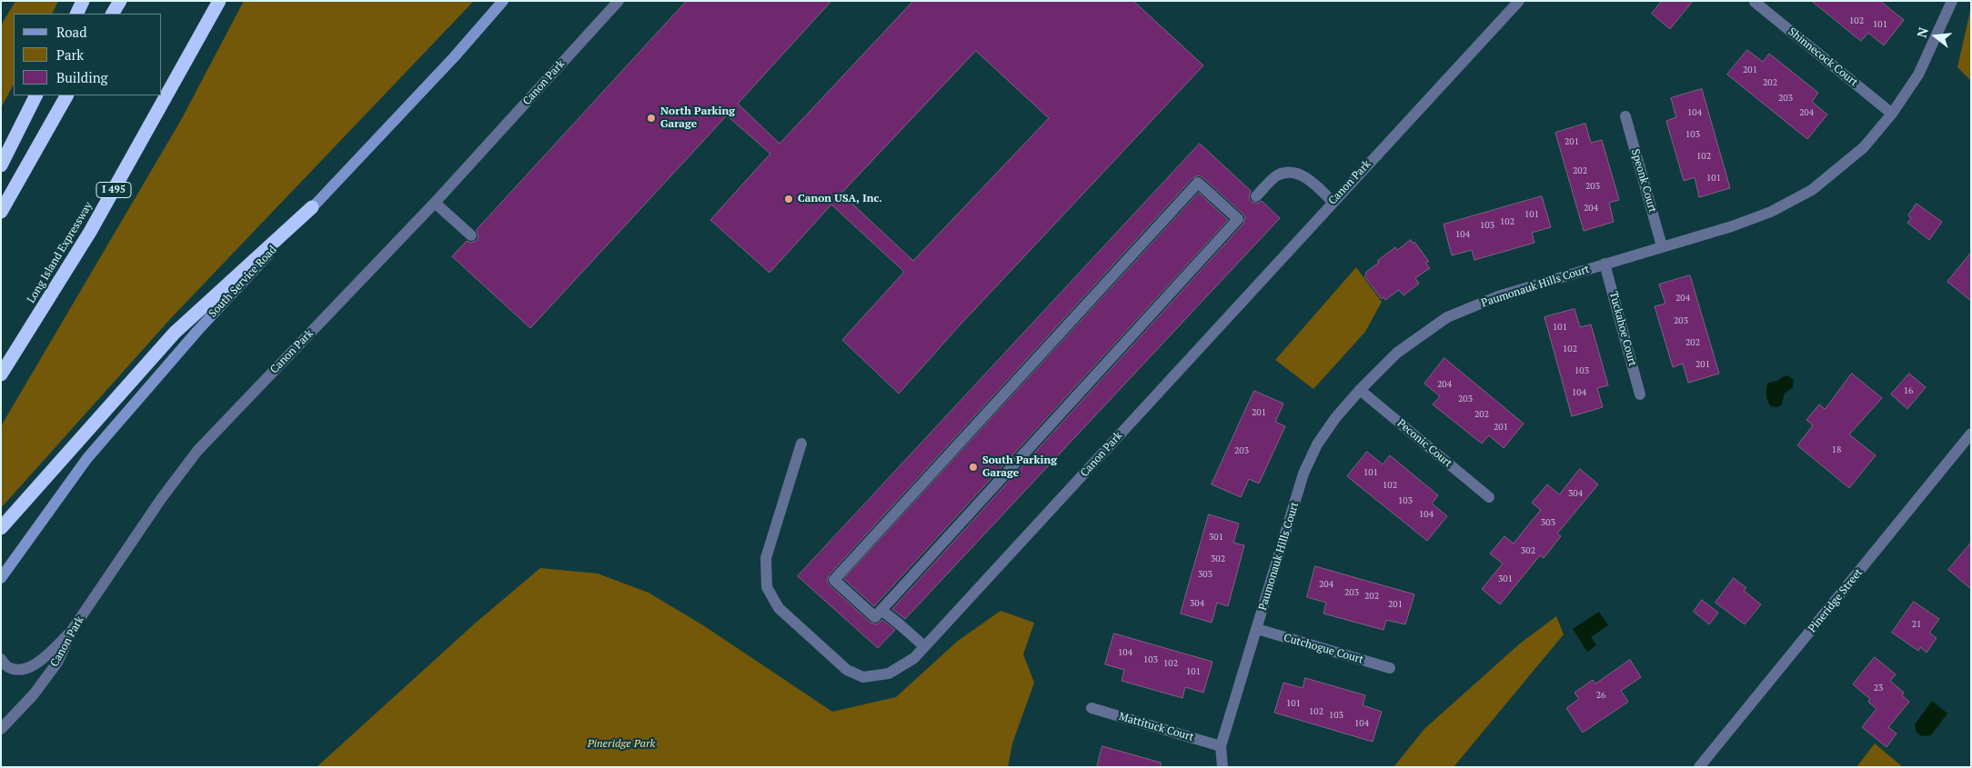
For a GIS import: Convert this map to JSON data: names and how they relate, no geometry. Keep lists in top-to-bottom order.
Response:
{
  "streets": {
    "highway": ["I 495", "Long Island Expressway"],
    "main road": ["South Service Road"],
    "street": [
      "Shinnecock Court",
      "Canon Park",
      "Speonk Court",
      "Paumonauk Hills Court",
      "Tuckahoe Court",
      "Peconic Court",
      "Pineridge Street",
      "Cutchogue Court",
      "Mattituck Court"
    ]
  },
  "crossings": [
    ["Shinnecock Court", "Paumonauk Hills Court"],
    ["Speonk Court", "Paumonauk Hills Court"],
    ["Paumonauk Hills Court", "Tuckahoe Court"],
    ["Paumonauk Hills Court", "Peconic Court"],
    ["Paumonauk Hills Court", "Cutchogue Court"],
    ["Paumonauk Hills Court", "Mattituck Court"]
  ],
  "parks": ["Pineridge Park"],
  "places": ["North Parking Garage", "Canon USA, Inc.", "South Parking Garage"],
  "house_numbers": [
    "102",
    "101",
    "201",
    "202",
    "203",
    "104",
    "204",
    "103",
    "201",
    "102",
    "202",
    "101",
    "203",
    "204",
    "101",
    "102",
    "103",
    "104",
    "204",
    "203",
    "101",
    "202",
    "102",
    "201",
    "103",
    "204",
    "16",
    "104",
    "203",
    "201",
    "202",
    "201",
    "18",
    "203",
    "101",
    "102",
    "304",
    "103",
    "104",
    "303",
    "301",
    "302",
    "302",
    "303",
    "301",
    "204",
    "203",
    "202",
    "304",
    "201",
    "21",
    "104",
    "103",
    "102",
    "101",
    "23",
    "26",
    "101",
    "102",
    "103",
    "104"
  ],
  "legend": ["Road", "Park", "Building"],
  "north": "left"
}
